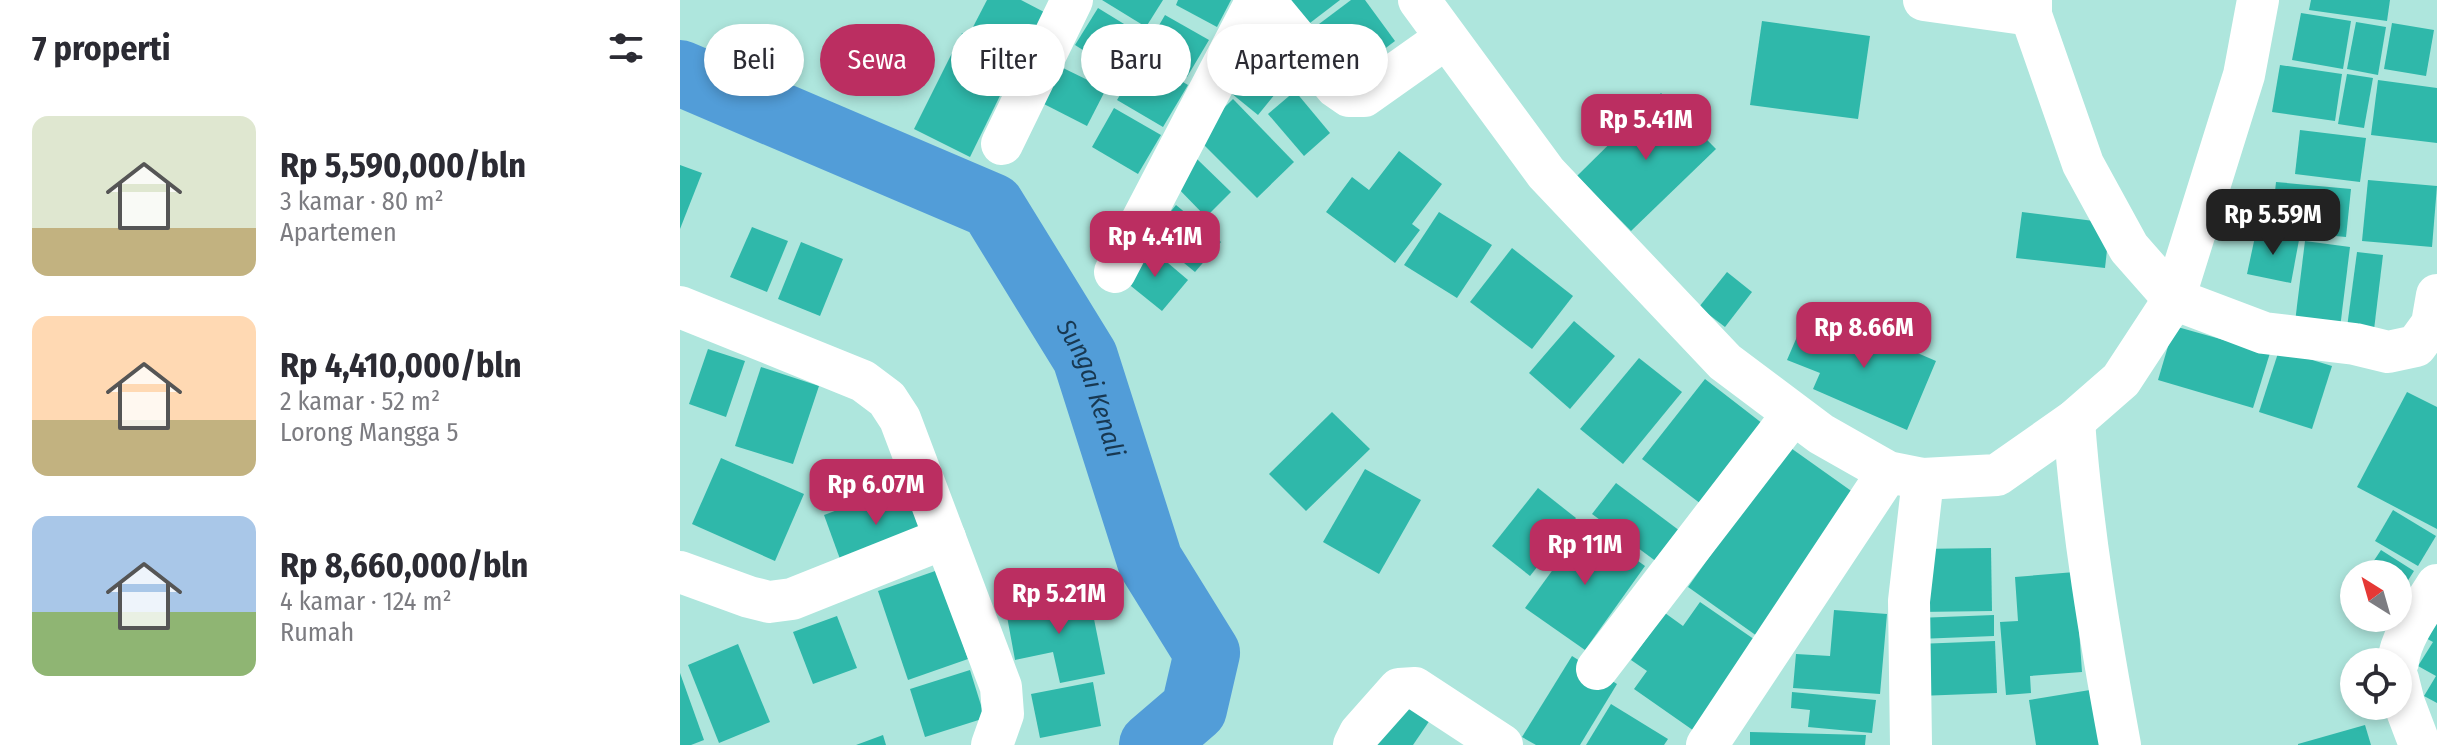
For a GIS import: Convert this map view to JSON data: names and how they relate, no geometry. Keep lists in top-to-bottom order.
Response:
{
  "water": ["Sungai Kenali"],
  "north": "top left",
  "page": {
    "heading": "7 properti",
    "chip": [
      "Beli",
      "Sewa",
      "Filter",
      "Baru",
      "Apartemen"
    ],
    "price": [
      "Rp 5.41M",
      "Rp 5.59M",
      "Rp 4.41M",
      "Rp 8.66M",
      "Rp 6.07M",
      "Rp 11M",
      "Rp 5.21M"
    ],
    "list": [
      {
        "name": "Rp 5,590,000/bln",
        "note": "3 kamar · 80 m² · Apartemen"
      },
      {
        "name": "Rp 4,410,000/bln",
        "note": "2 kamar · 52 m² · Lorong Mangga 5"
      },
      {
        "name": "Rp 8,660,000/bln",
        "note": "4 kamar · 124 m² · Rumah"
      }
    ]
  }
}
